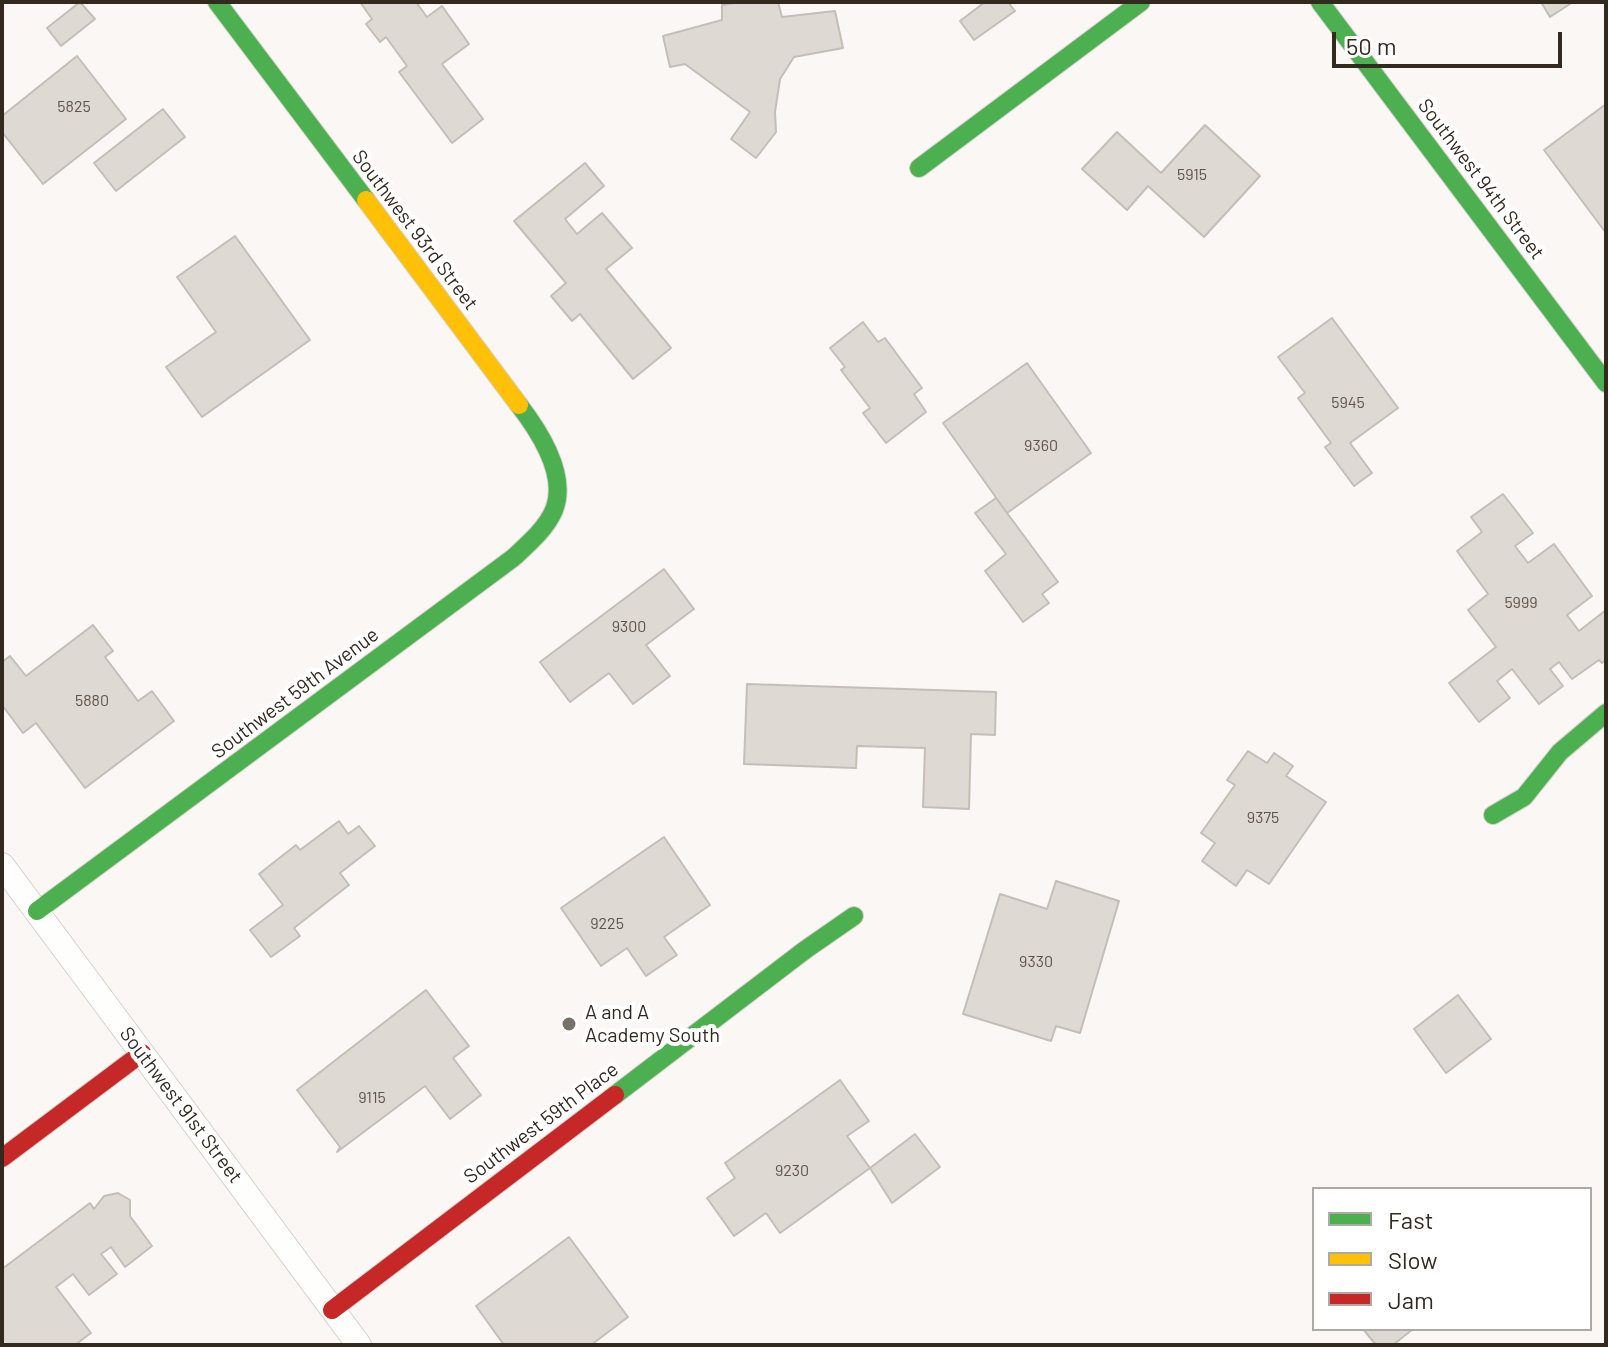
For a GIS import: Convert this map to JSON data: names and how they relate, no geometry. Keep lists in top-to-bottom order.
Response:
{
  "streets": {
    "street": [
      "Southwest 94th Street",
      "Southwest 93rd Street",
      "Southwest 59th Avenue",
      "Southwest 91st Street",
      "Southwest 59th Place"
    ]
  },
  "crossings": [
    ["Southwest 93rd Street", "Southwest 59th Avenue"],
    ["Southwest 59th Avenue", "Southwest 91st Street"],
    ["Southwest 91st Street", "Southwest 59th Place"]
  ],
  "places": ["A and A Academy South"],
  "house_numbers": [
    "5825",
    "5915",
    "5945",
    "9360",
    "5999",
    "9300",
    "5880",
    "9375",
    "9225",
    "9330",
    "9115",
    "9230"
  ],
  "legend": ["Fast", "Slow", "Jam"],
  "scale_bar": "50 m"
}
